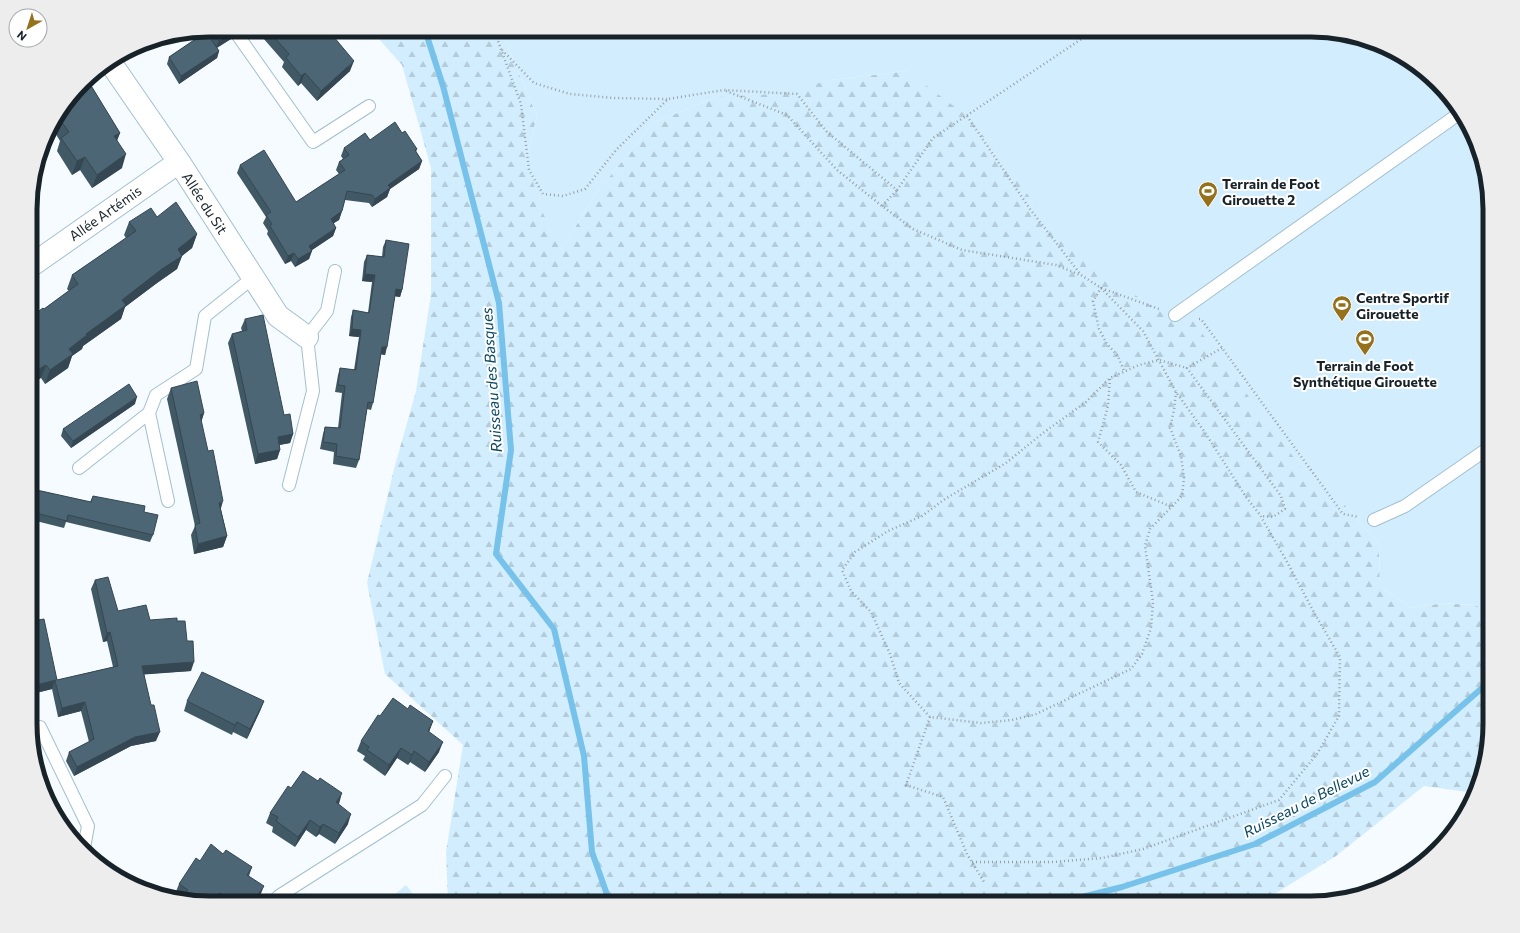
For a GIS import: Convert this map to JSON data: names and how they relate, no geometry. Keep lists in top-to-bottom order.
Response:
{
  "streets": {
    "street": ["Allée du Sit", "Allée Artémis"]
  },
  "crossings": [
    ["Allée du Sit", "Allée Artémis"]
  ],
  "water": ["Ruisseau des Basques", "Ruisseau de Bellevue"],
  "places": {
    "sports": ["Terrain de Foot Girouette 2", "Centre Sportif Girouette", "Terrain de Foot Synthétique Girouette"]
  },
  "north": "bottom left"
}
